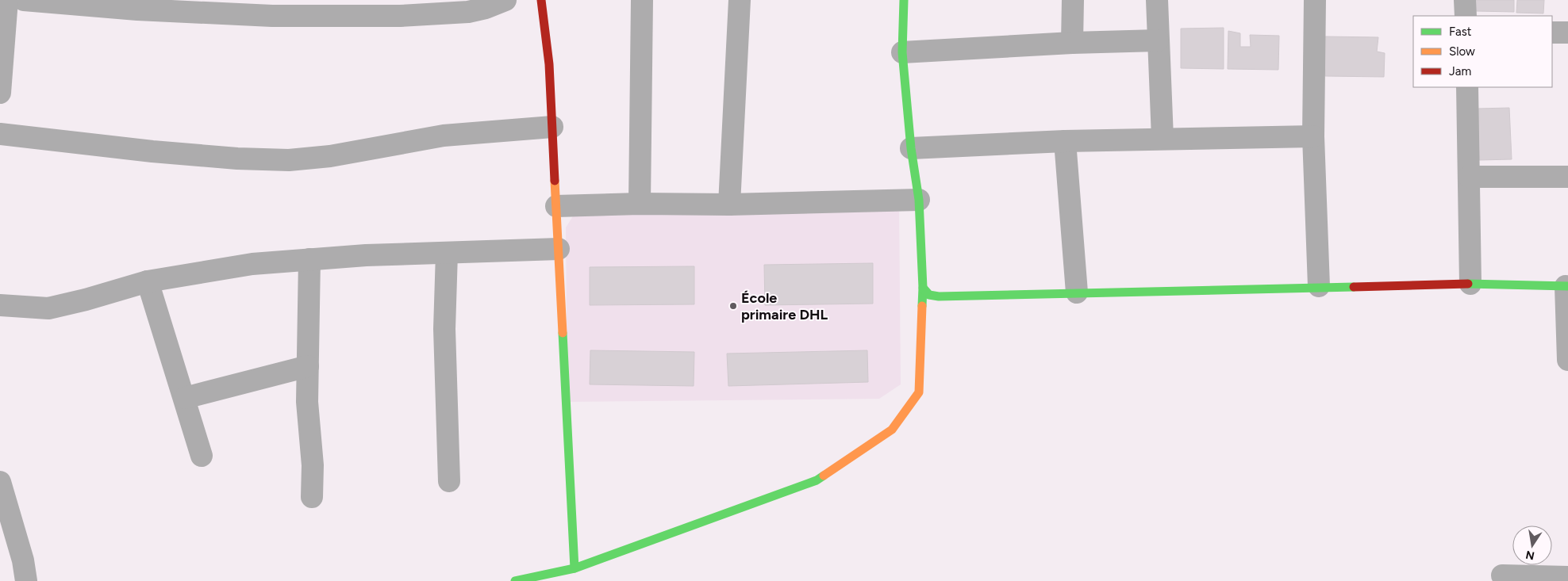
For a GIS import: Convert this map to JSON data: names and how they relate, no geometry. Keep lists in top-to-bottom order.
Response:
{
  "places": ["École primaire DHL"],
  "legend": ["Fast", "Slow", "Jam"],
  "north": "bottom"
}
